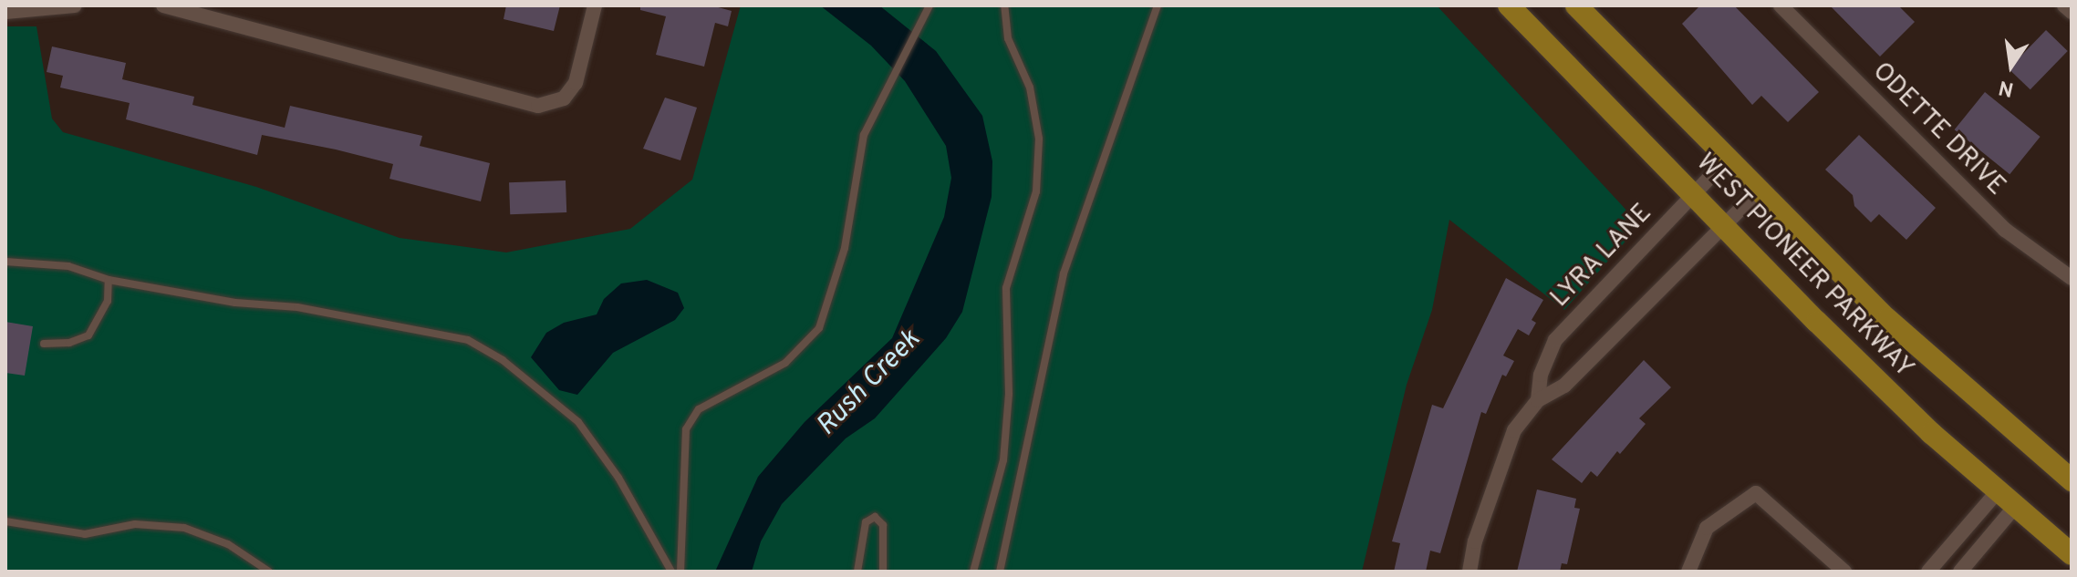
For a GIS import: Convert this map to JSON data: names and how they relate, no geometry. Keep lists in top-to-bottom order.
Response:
{
  "streets": {
    "main road": ["WEST PIONEER PARKWAY"],
    "street": ["ODETTE DRIVE", "LYRA LANE"]
  },
  "crossings": [
    ["LYRA LANE", "WEST PIONEER PARKWAY"]
  ],
  "water": ["Rush Creek"],
  "north": "bottom"
}
